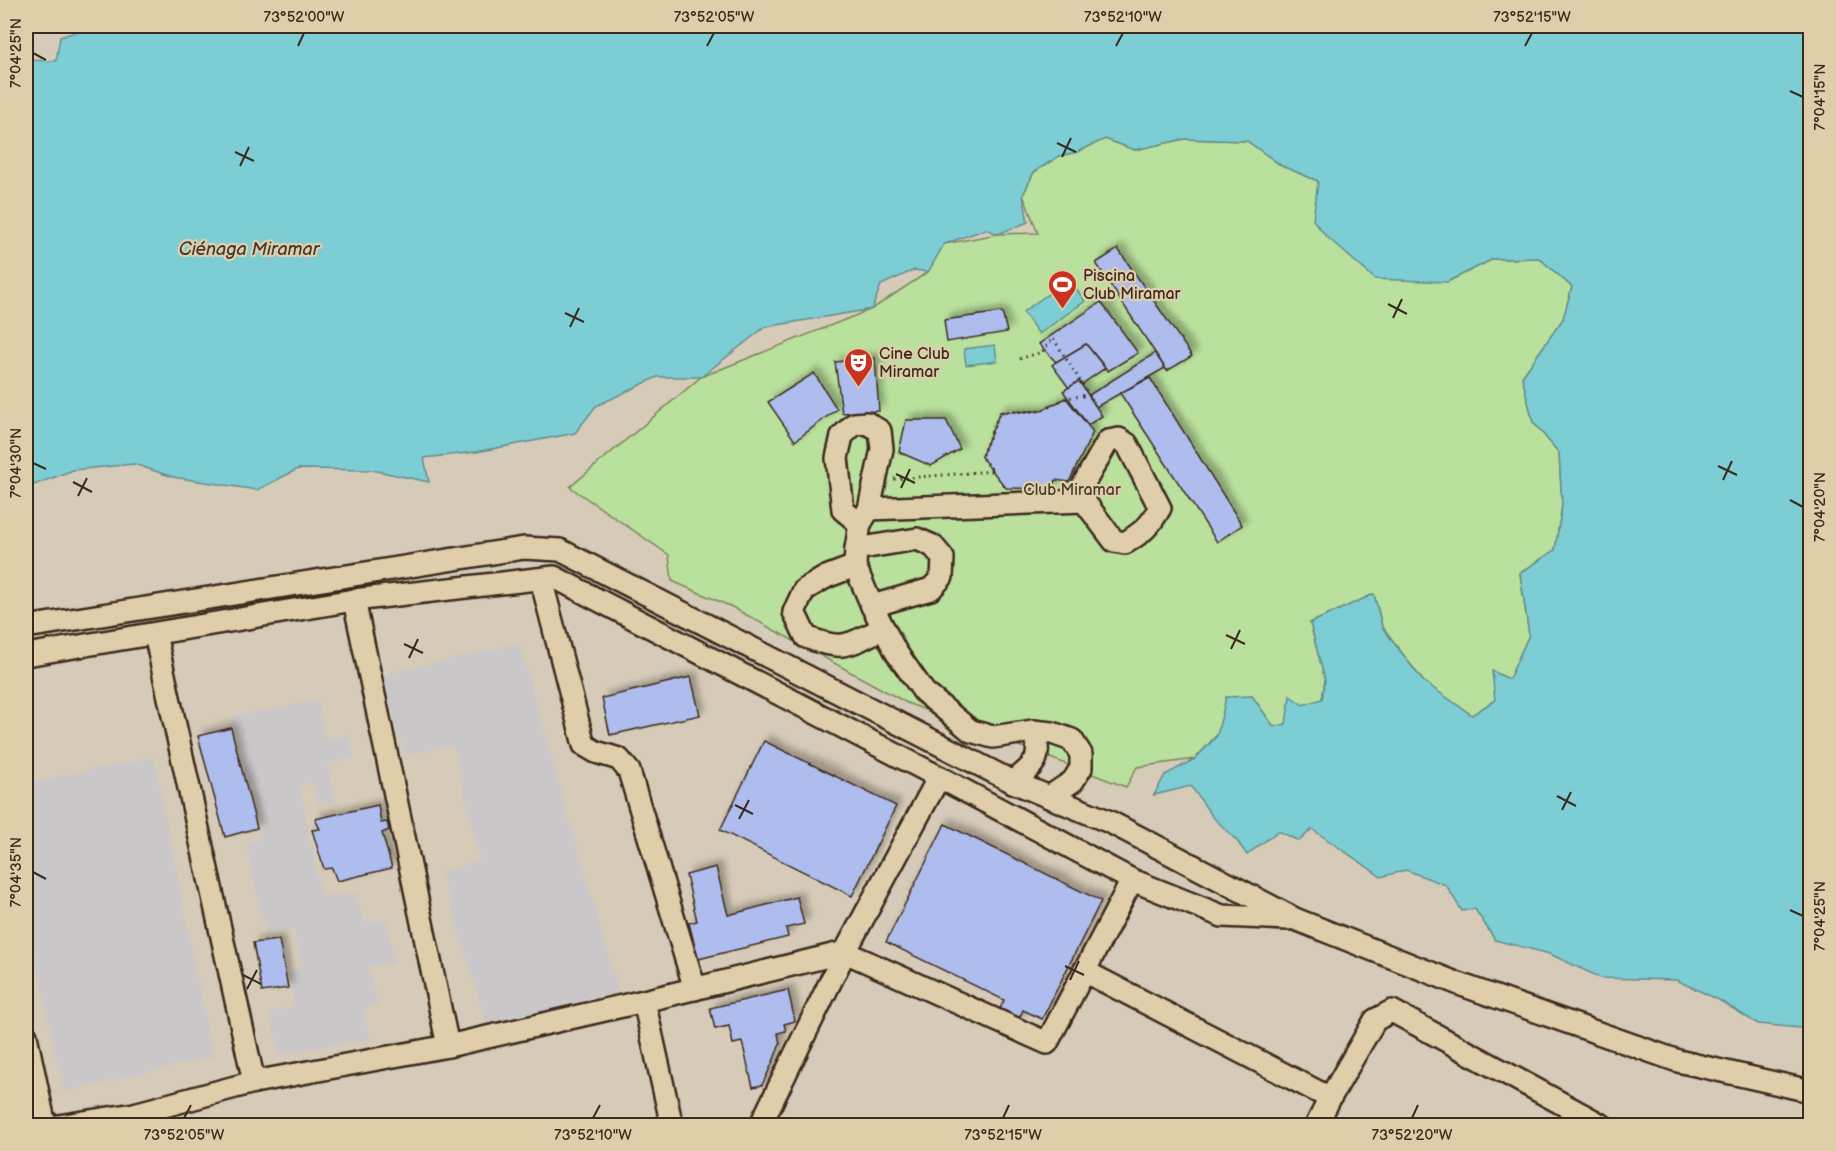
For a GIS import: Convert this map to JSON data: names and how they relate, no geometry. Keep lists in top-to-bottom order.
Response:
{
  "water": ["Ciénaga Miramar"],
  "parks": ["Club Miramar"],
  "places": {
    "sports": ["Piscina Club Miramar"],
    "theatre": ["Cine Club Miramar"]
  },
  "coordinates": [
    "73°52'00\"W",
    "73°52'05\"W",
    "73°52'10\"W",
    "73°52'15\"W",
    "7°04'25\"N",
    "7°04'15\"N",
    "7°04'30\"N",
    "7°04'20\"N",
    "7°04'35\"N",
    "73°52'20\"W"
  ]
}
